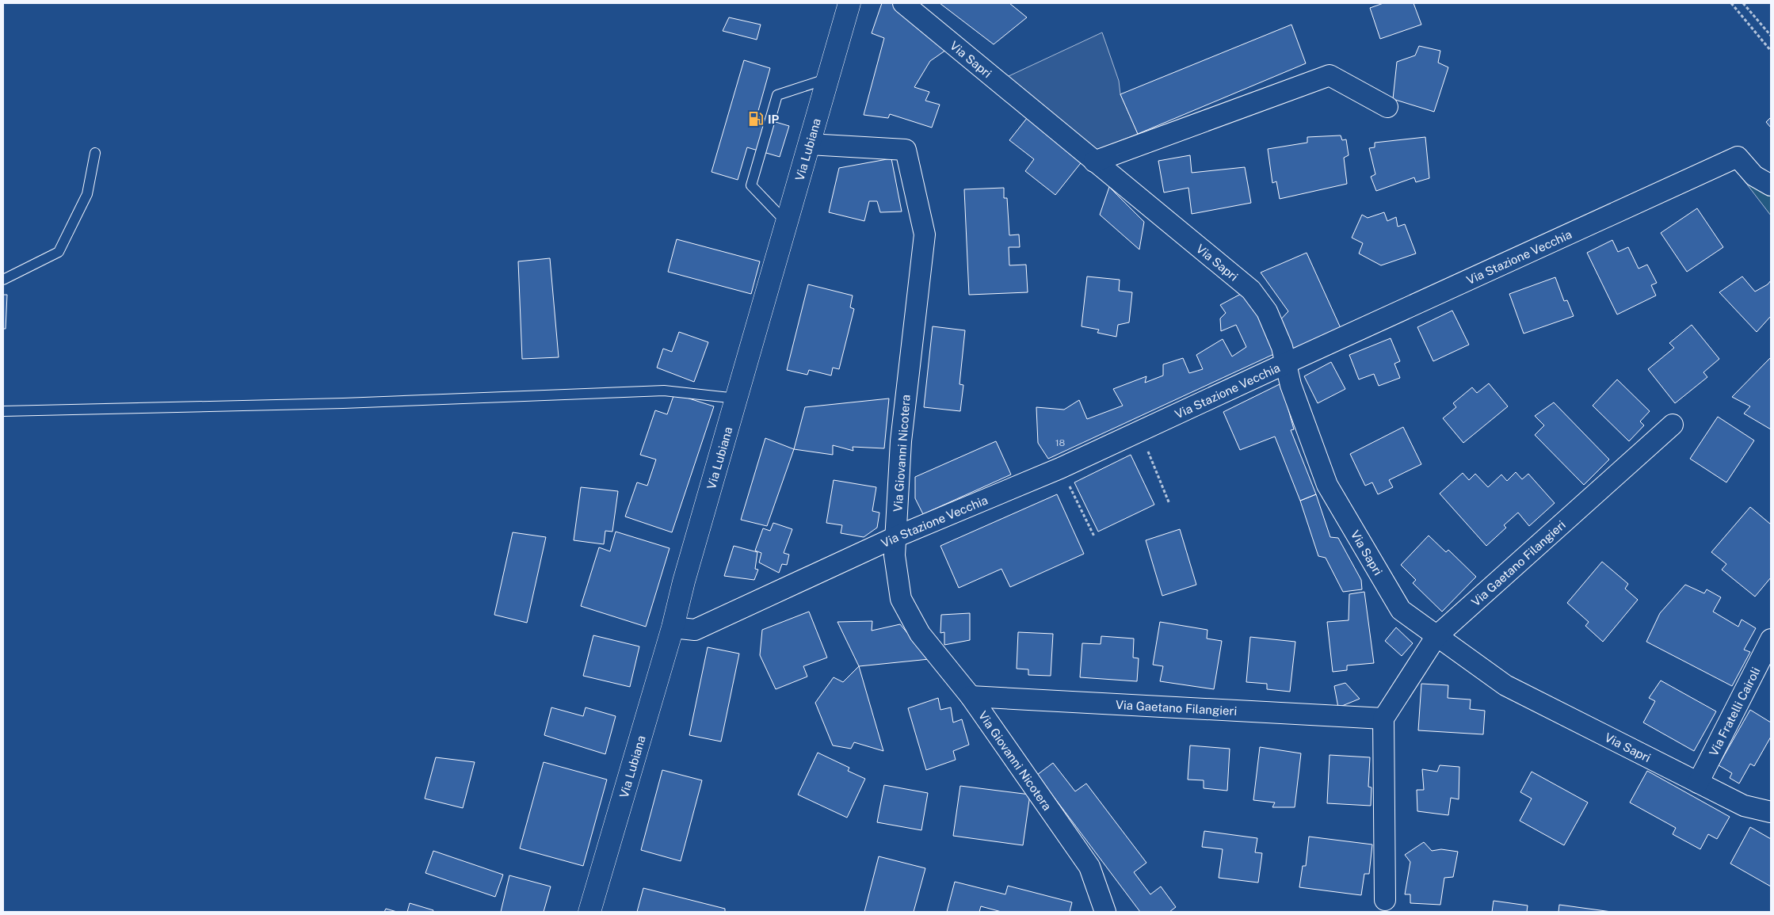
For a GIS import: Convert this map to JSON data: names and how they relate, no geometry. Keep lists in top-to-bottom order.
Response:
{
  "streets": {
    "street": [
      "Via Sapri",
      "Via Lubiana",
      "Via Stazione Vecchia",
      "Via Giovanni Nicotera",
      "Via Gaetano Filangieri",
      "Via Fratelli Cairoli"
    ]
  },
  "crossings": [
    ["Via Sapri", "Via Stazione Vecchia"],
    ["Via Sapri", "Via Gaetano Filangieri"],
    ["Via Sapri", "Via Fratelli Cairoli"],
    ["Via Lubiana", "Via Stazione Vecchia"],
    ["Via Lubiana", "Via Giovanni Nicotera"],
    ["Via Stazione Vecchia", "Via Giovanni Nicotera"],
    ["Via Giovanni Nicotera", "Via Gaetano Filangieri"]
  ],
  "places": {
    "fuel station": ["IP"]
  },
  "house_numbers": ["18"]
}
